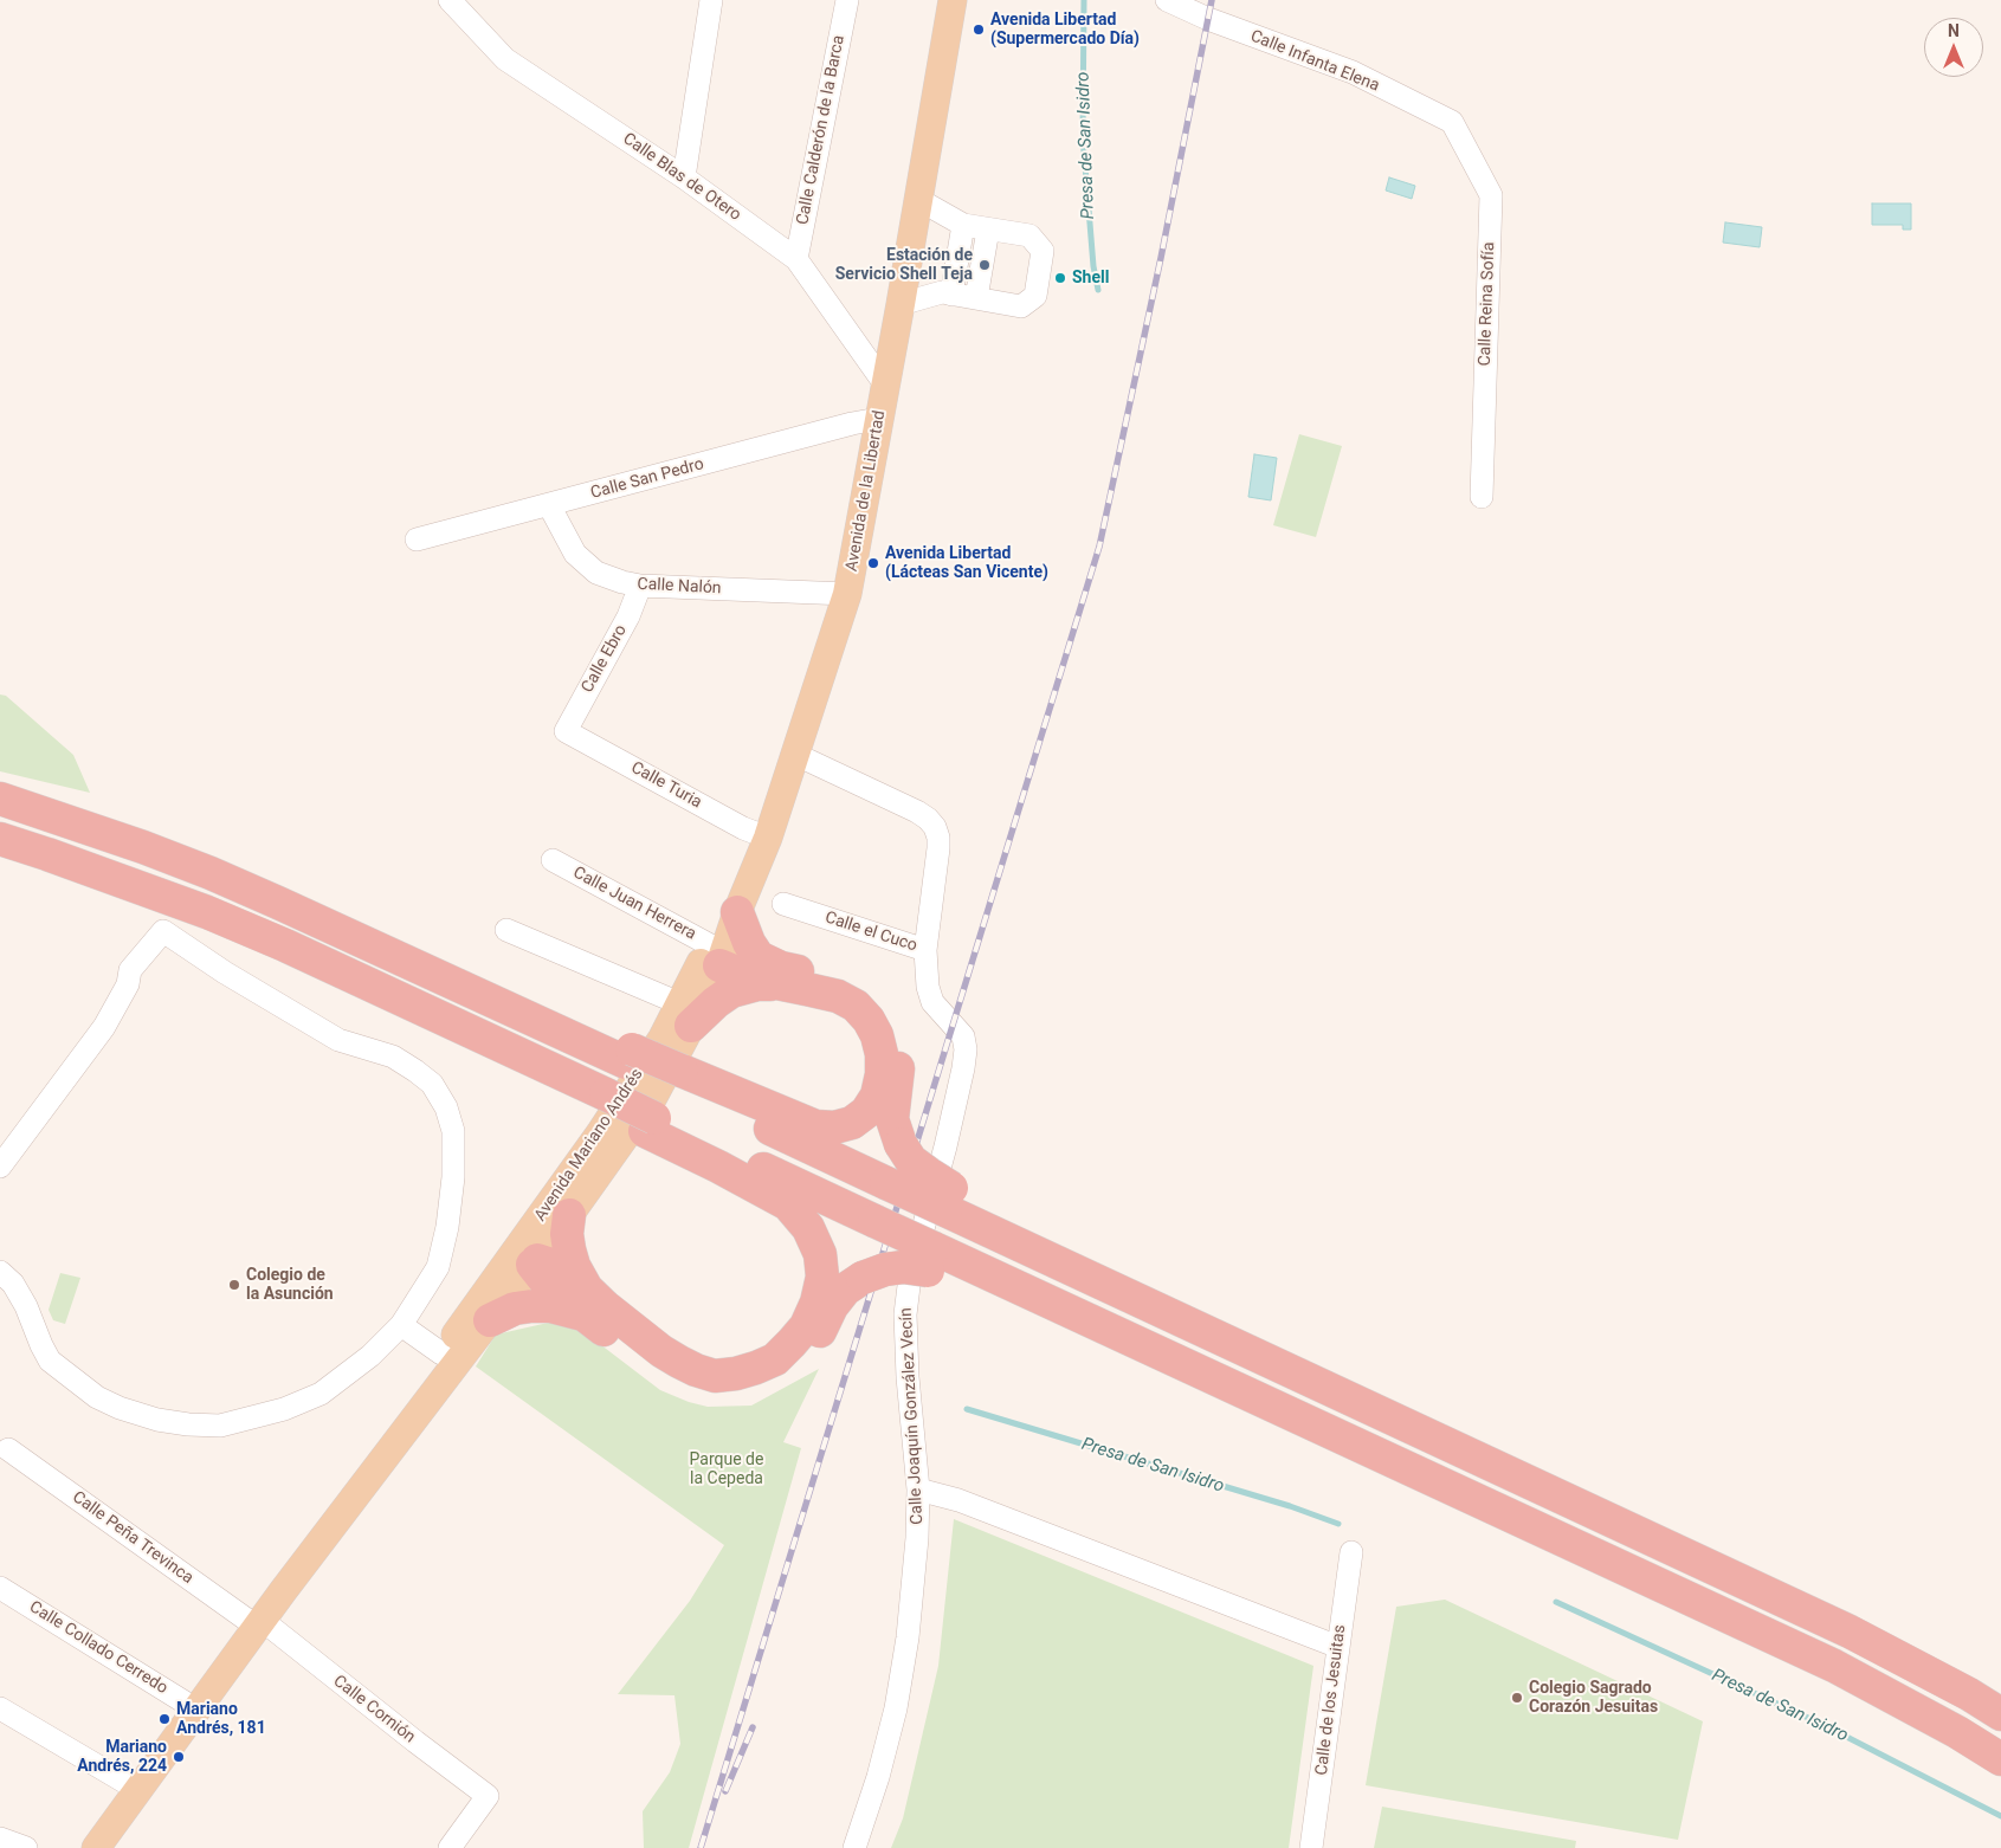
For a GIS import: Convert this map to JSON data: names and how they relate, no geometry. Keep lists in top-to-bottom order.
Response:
{
  "streets": {
    "main road": ["Avenida de la Libertad", "Avenida Mariano Andrés"],
    "street": [
      "Calle Infanta Elena",
      "Calle Calderón de la Barca",
      "Calle Blas de Otero",
      "Calle Reina Sofía",
      "Calle San Pedro",
      "Calle Nalón",
      "Calle Ebro",
      "Calle Turia",
      "Calle Juan Herrera",
      "Calle el Cuco",
      "Calle Joaquín González Vecín",
      "Calle Peña Trevinca",
      "Calle Collado Cerredo",
      "Calle de los Jesuitas",
      "Calle Cornión"
    ]
  },
  "crossings": [
    ["Calle Infanta Elena", "Calle Reina Sofía"],
    ["Calle Calderón de la Barca", "Calle Blas de Otero"],
    ["Calle Blas de Otero", "Avenida de la Libertad"],
    ["Calle San Pedro", "Avenida de la Libertad"],
    ["Calle San Pedro", "Calle Nalón"],
    ["Avenida de la Libertad", "Calle Nalón"],
    ["Avenida de la Libertad", "Calle Turia"],
    ["Avenida de la Libertad", "Calle Juan Herrera"],
    ["Avenida de la Libertad", "Calle el Cuco"],
    ["Avenida de la Libertad", "Avenida Mariano Andrés"],
    ["Calle Nalón", "Calle Ebro"],
    ["Calle Ebro", "Calle Turia"],
    ["Calle Juan Herrera", "Avenida Mariano Andrés"],
    ["Calle el Cuco", "Calle Joaquín González Vecín"],
    ["Avenida Mariano Andrés", "Calle Peña Trevinca"],
    ["Avenida Mariano Andrés", "Calle Collado Cerredo"],
    ["Avenida Mariano Andrés", "Calle Cornión"],
    ["Calle Peña Trevinca", "Calle Cornión"]
  ],
  "water": ["Presa de San Isidro"],
  "parks": ["Parque de la Cepeda"],
  "places": [
    "Avenida Libertad (Supermercado Día)",
    "Estación de Servicio Shell Teja",
    "Shell",
    "Avenida Libertad (Lácteas San Vicente)",
    "Colegio de la Asunción",
    "Colegio Sagrado Corazón Jesuitas",
    "Mariano Andrés, 181",
    "Mariano Andrés, 224"
  ],
  "north": "top"
}
